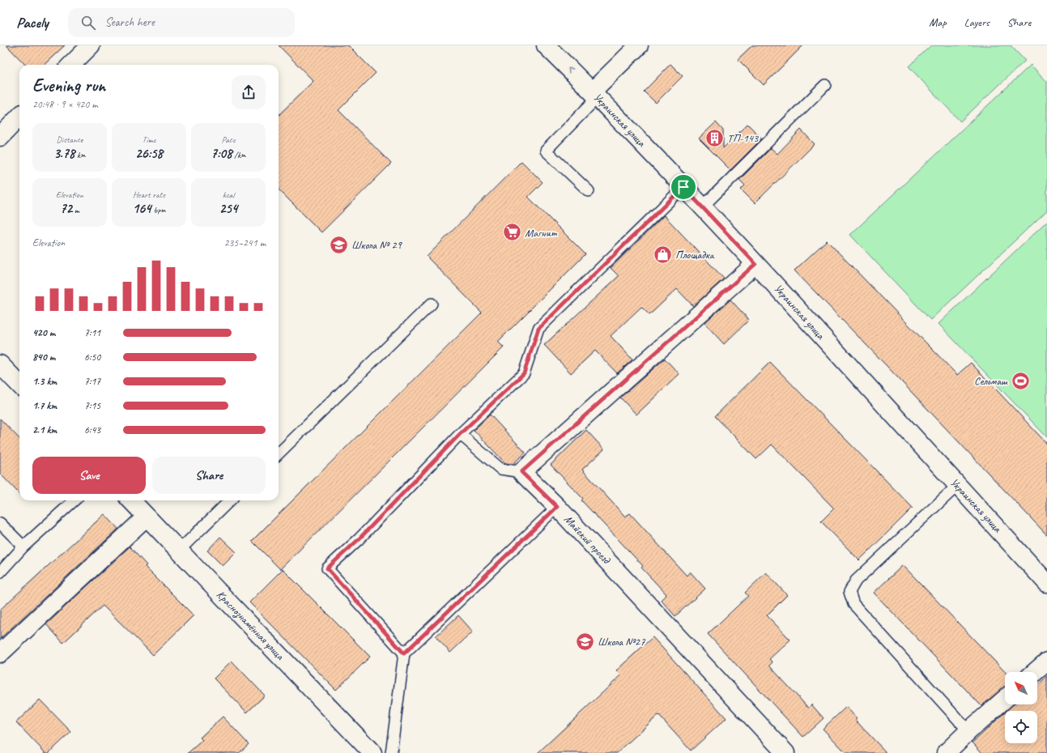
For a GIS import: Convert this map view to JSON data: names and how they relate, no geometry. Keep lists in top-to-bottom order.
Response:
{
  "streets": {
    "street": ["Украинская улица", "Майский проезд", "Краснознамённая улица"]
  },
  "places": {
    "building": ["ТП-143"],
    "supermarket": ["Магнит"],
    "school or university": ["Школа № 29", "Школа №27"],
    "shop": ["Площадка"],
    "sports": ["Сельмаш"]
  },
  "north": "top left",
  "page": {
    "header": "Pacely",
    "search": "Search here",
    "nav": ["Map", "Layers", "Share"],
    "heading": ["Evening run", "20:48 · 9 × 420 m"],
    "stats": [
      ["Distance", "3.78 km"],
      ["Time", "26:58"],
      ["Pace", "7:08 /km"],
      ["Elevation", "72 m"],
      ["Heart rate", "164 bpm"],
      ["kcal", "254"]
    ],
    "chart": ["Elevation", "235–241 m"],
    "list": [
      {
        "name": "420 m",
        "note": "7:11"
      },
      {
        "name": "840 m",
        "note": "6:50"
      },
      {
        "name": "1.3 km",
        "note": "7:17"
      },
      {
        "name": "1.7 km",
        "note": "7:15"
      },
      {
        "name": "2.1 km",
        "note": "6:43"
      }
    ],
    "buttons": ["Save", "Share"]
  }
}
